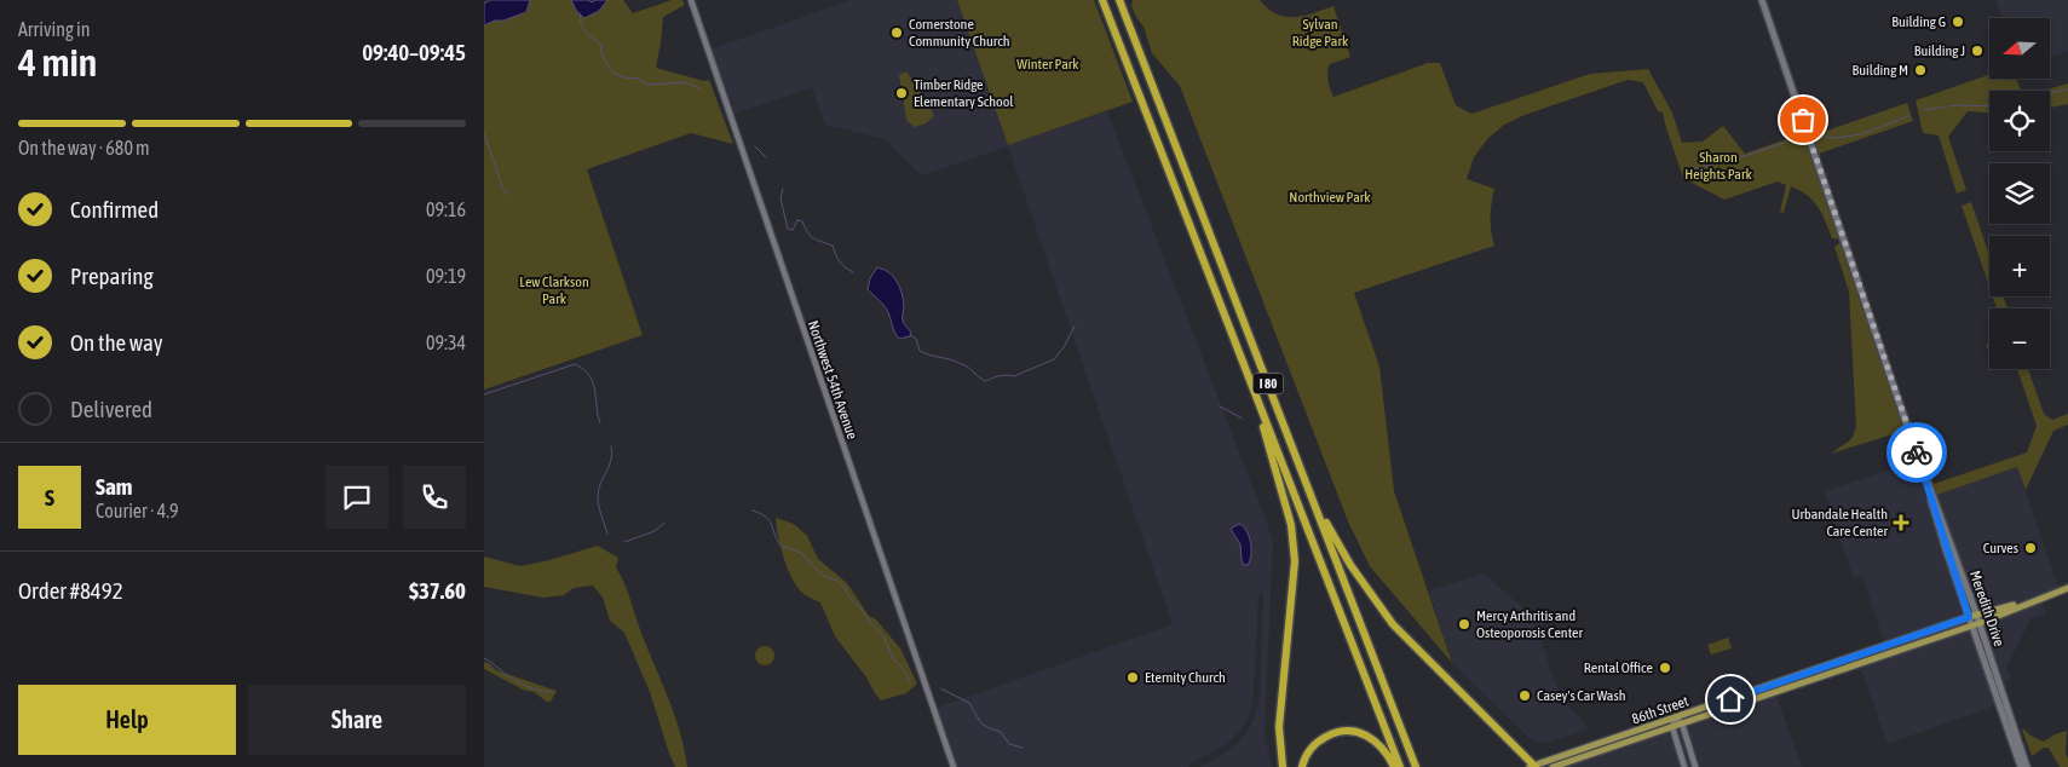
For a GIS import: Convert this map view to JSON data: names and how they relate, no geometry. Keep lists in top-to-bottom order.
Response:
{
  "streets": {
    "highway": ["I 80"],
    "main road": ["Meredith Drive", "86th Street"],
    "street": ["Northwest 54th Avenue"]
  },
  "crossings": [
    ["Meredith Drive", "86th Street"]
  ],
  "parks": [
    "Sylvan Ridge Park",
    "Winter Park",
    "Sharon Heights Park",
    "Northview Park",
    "Lew Clarkson Park"
  ],
  "places": {
    "other": [
      "Building G",
      "Cornerstone Community Church",
      "Building J",
      "Building M",
      "Timber Ridge Elementary School",
      "Curves",
      "Mercy Arthritis and Osteoporosis Center",
      "Rental Office",
      "Eternity Church",
      "Casey's Car Wash"
    ],
    "health": ["Urbandale Health Care Center"]
  },
  "north": "left",
  "page": {
    "heading": ["4 min", "Arriving in", "09:40–09:45"],
    "panel": [
      "Sam",
      "Courier · 4.9",
      "Order #8492",
      "$37.60"
    ],
    "map_buttons": ["+", "−"],
    "bar": "On the way · 680 m",
    "list": [
      ["Confirmed", "09:16"],
      ["Preparing", "09:19"],
      ["On the way", "09:34"],
      "Delivered"
    ],
    "round": "S",
    "buttons": ["Help", "Share"]
  }
}
